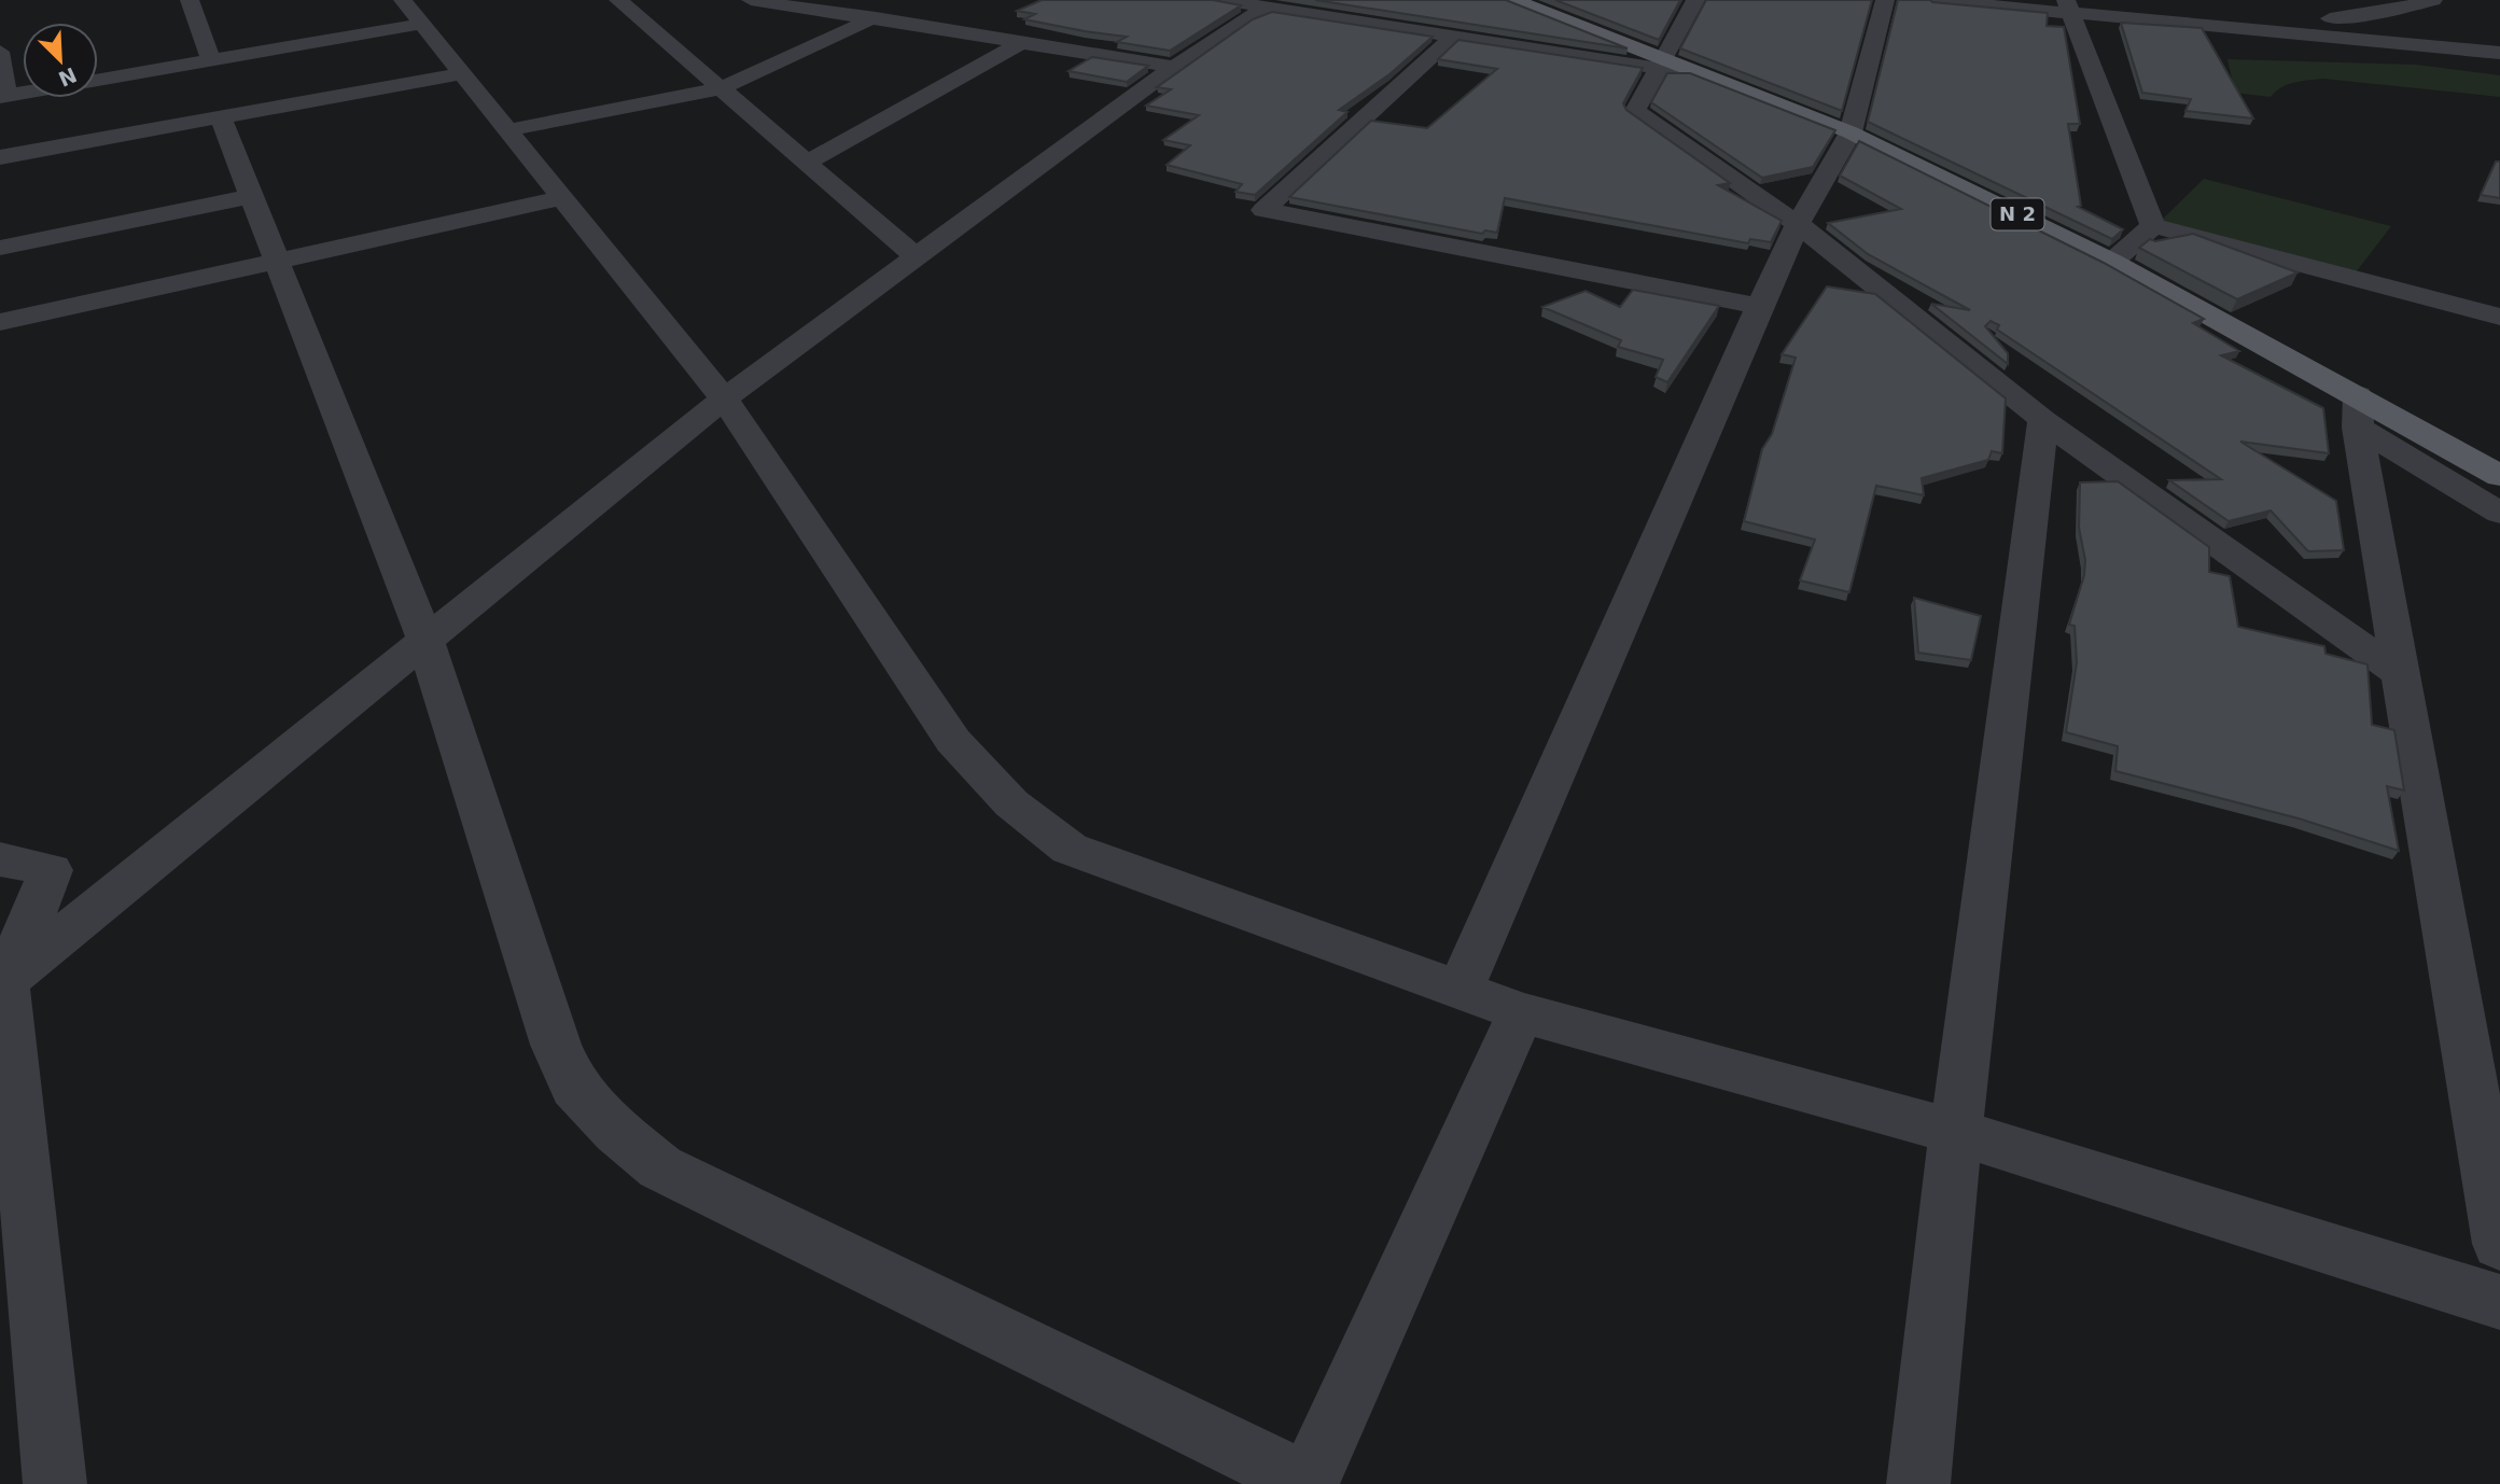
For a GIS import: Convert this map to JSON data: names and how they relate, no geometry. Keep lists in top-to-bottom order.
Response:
{
  "streets": {
    "main road": ["N 2"]
  },
  "north": "bottom right"
}
